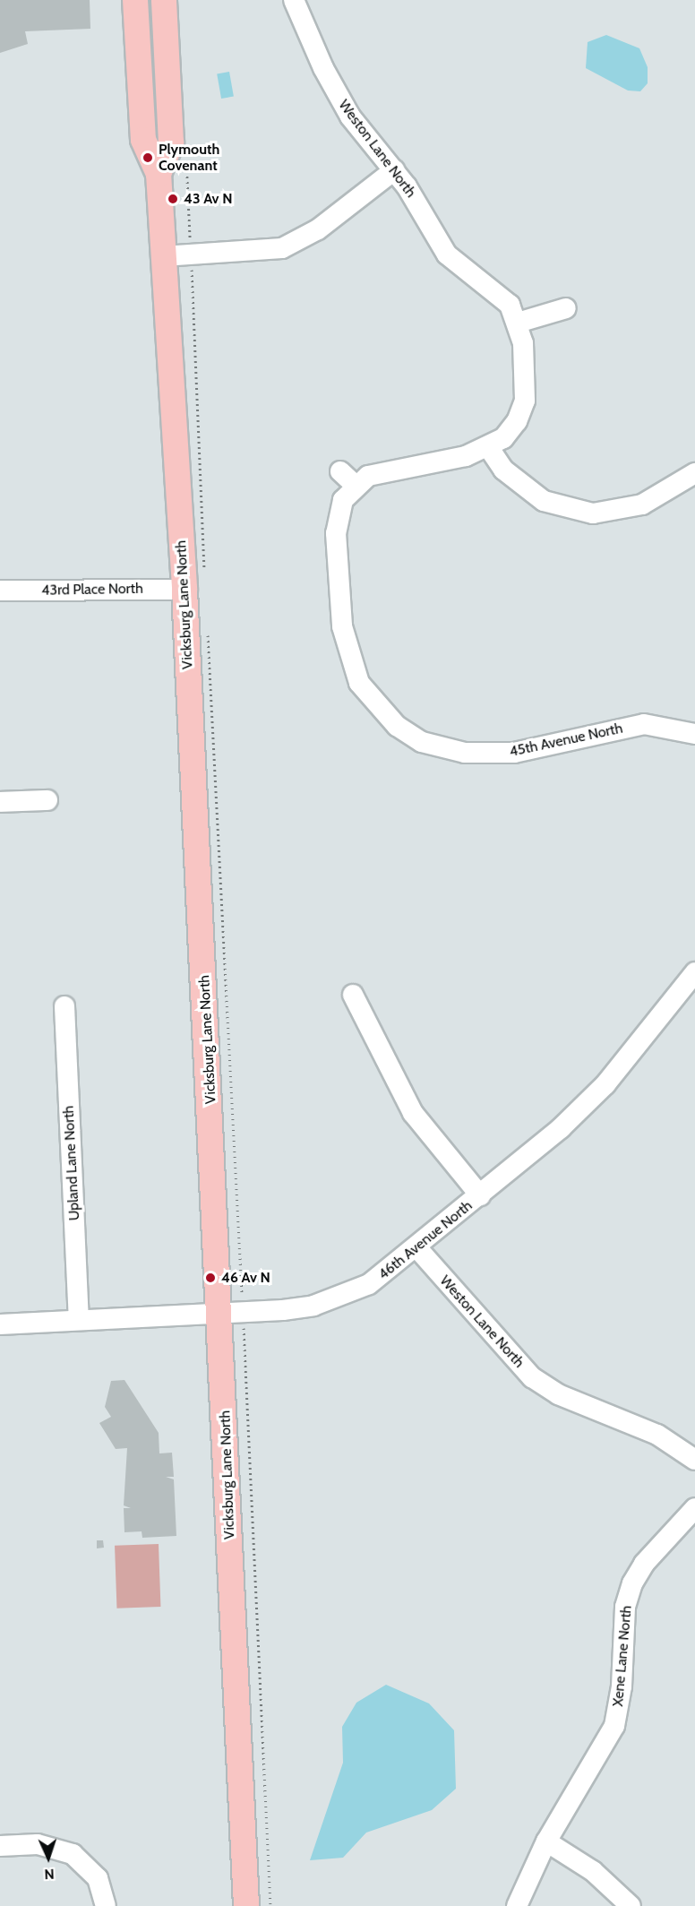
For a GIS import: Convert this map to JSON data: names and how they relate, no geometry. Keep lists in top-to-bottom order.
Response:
{
  "streets": {
    "main road": ["Vicksburg Lane North"],
    "street": [
      "Weston Lane North",
      "43rd Place North",
      "45th Avenue North",
      "Upland Lane North",
      "46th Avenue North",
      "Xene Lane North"
    ]
  },
  "crossings": [
    ["Weston Lane North", "45th Avenue North"],
    ["Weston Lane North", "46th Avenue North"],
    ["43rd Place North", "Vicksburg Lane North"],
    ["Vicksburg Lane North", "46th Avenue North"],
    ["Upland Lane North", "46th Avenue North"]
  ],
  "places": ["Plymouth Covenant", "43 Av N", "46 Av N"],
  "north": "bottom"
}
